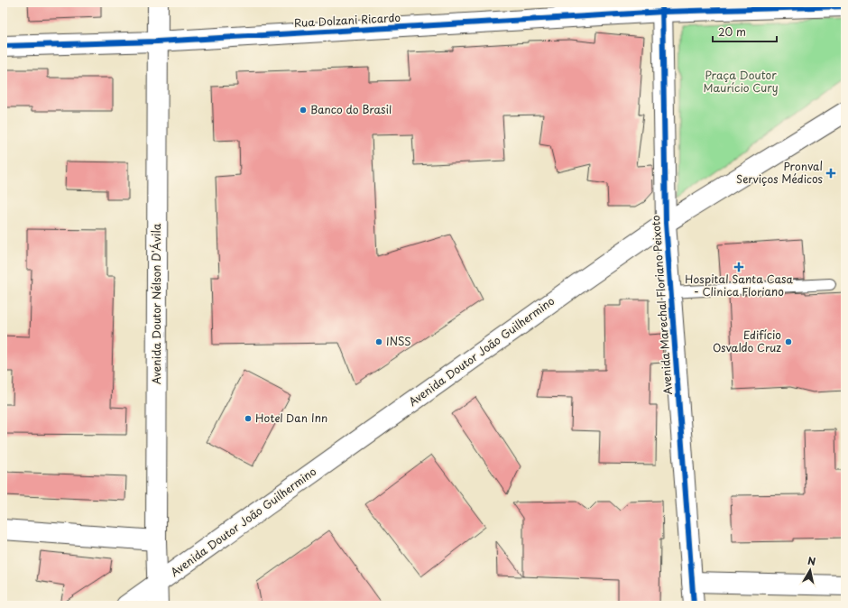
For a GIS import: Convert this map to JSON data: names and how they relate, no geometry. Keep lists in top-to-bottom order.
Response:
{
  "streets": {
    "street": [
      "Rua Dolzani Ricardo",
      "Avenida Doutor Nélson D'Ávila",
      "Avenida Marechal Floriano Peixoto",
      "Avenida Doutor João Guilhermino"
    ]
  },
  "crossings": [
    ["Rua Dolzani Ricardo", "Avenida Doutor Nélson D'Ávila"],
    ["Rua Dolzani Ricardo", "Avenida Marechal Floriano Peixoto"],
    ["Avenida Doutor Nélson D'Ávila", "Avenida Doutor João Guilhermino"],
    ["Avenida Marechal Floriano Peixoto", "Avenida Doutor João Guilhermino"]
  ],
  "parks": ["Praça Doutor Maurício Cury"],
  "places": {
    "other": [
      "Banco do Brasil",
      "INSS",
      "Edifício Osvaldo Cruz",
      "Hotel Dan Inn"
    ],
    "health": ["Pronval Serviços Médicos", "Hospital Santa Casa - Clinica Floriano"]
  },
  "scale_bar": "20 m",
  "north": "top"
}
